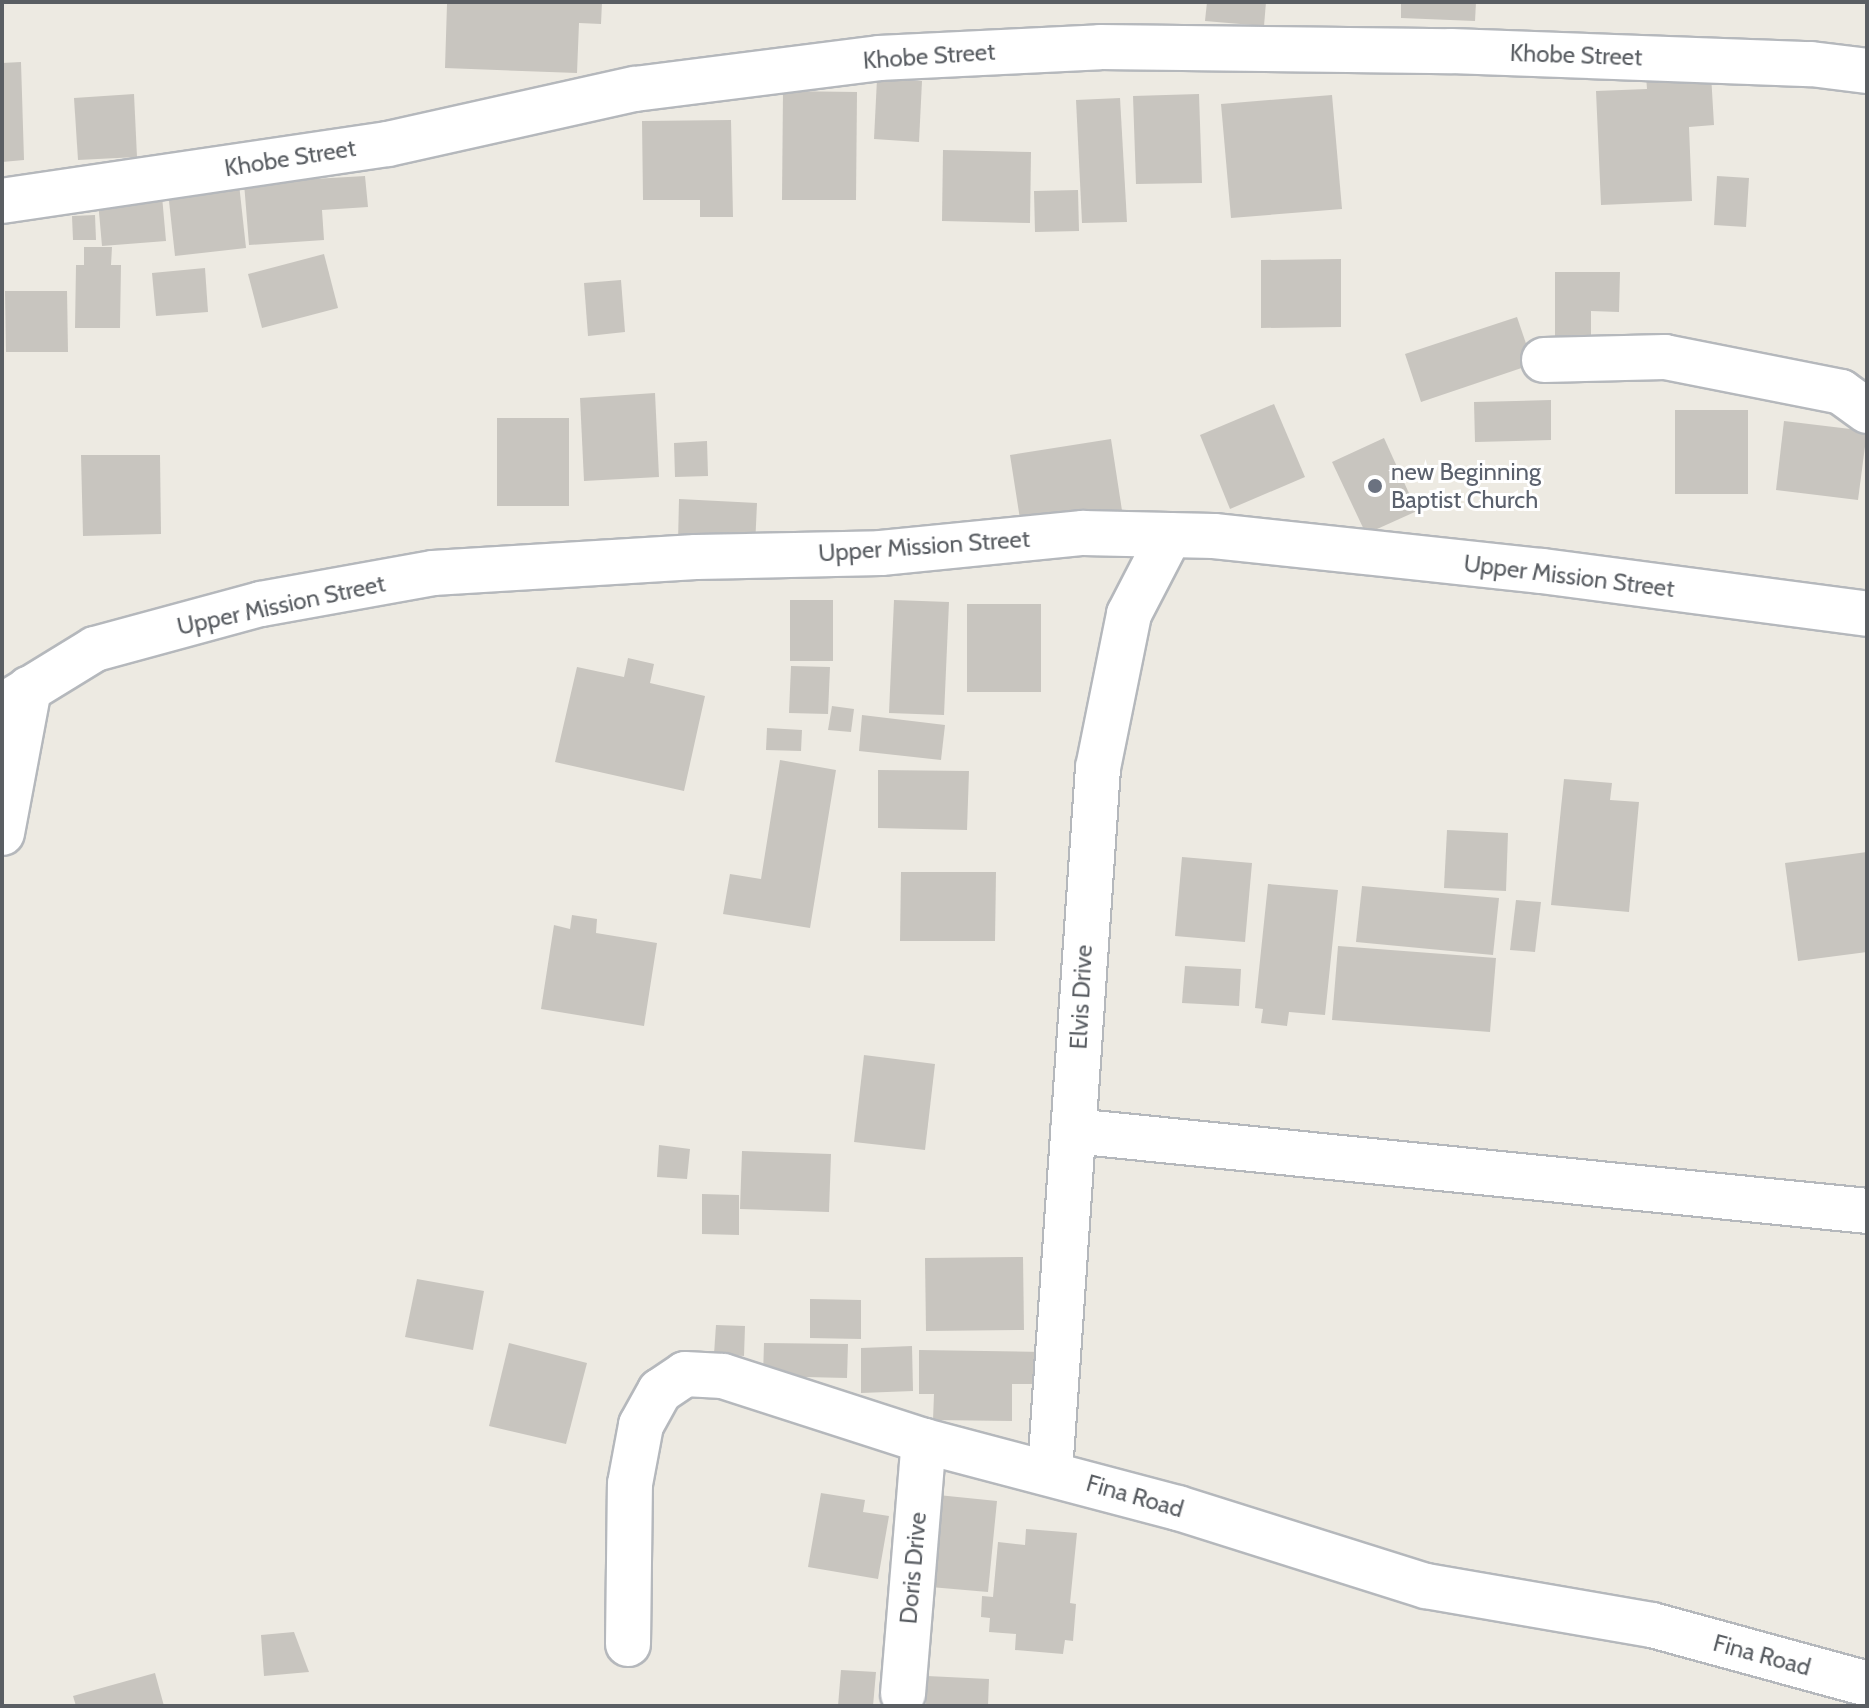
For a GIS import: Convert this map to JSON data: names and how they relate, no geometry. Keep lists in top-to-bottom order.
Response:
{
  "streets": {
    "street": [
      "Khobe Street",
      "Upper Mission Street",
      "Elvis Drive",
      "Fina Road",
      "Doris Drive"
    ]
  },
  "crossings": [
    ["Upper Mission Street", "Elvis Drive"],
    ["Elvis Drive", "Fina Road"],
    ["Fina Road", "Doris Drive"]
  ],
  "places": ["new Beginning Baptist Church"]
}
